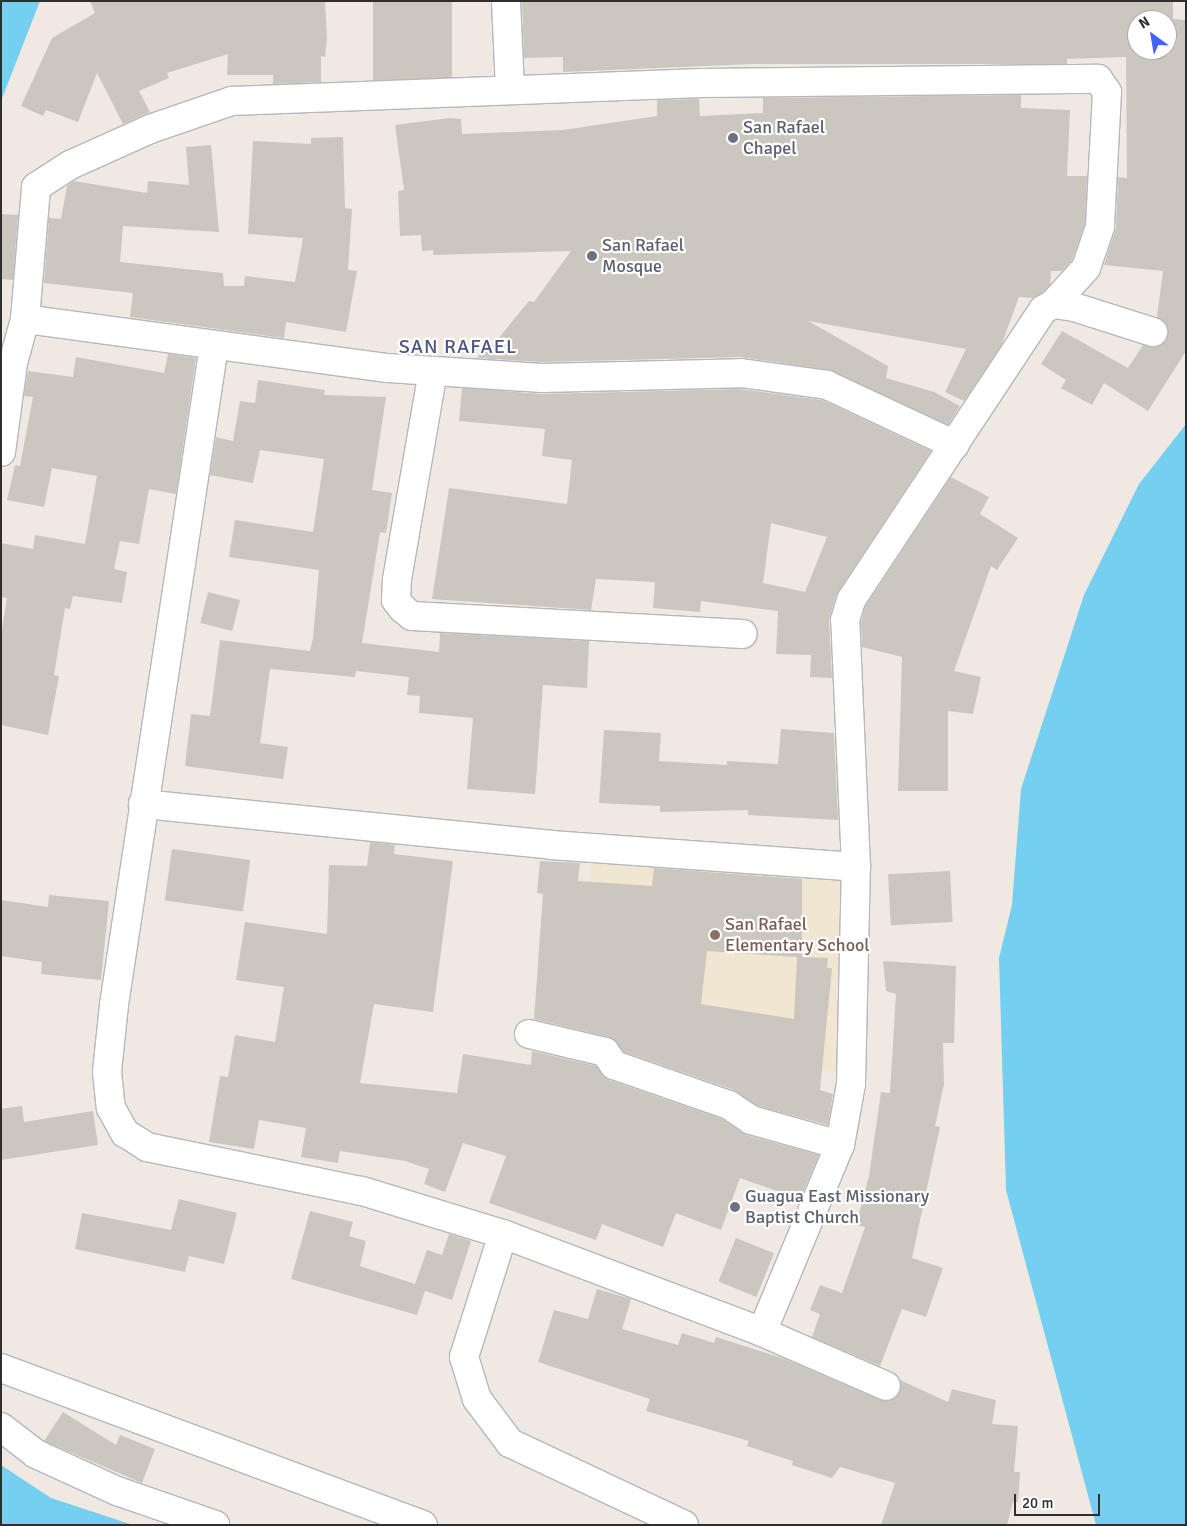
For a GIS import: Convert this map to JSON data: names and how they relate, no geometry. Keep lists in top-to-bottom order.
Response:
{
  "districts": ["SAN RAFAEL"],
  "places": [
    "San Rafael Chapel",
    "San Rafael Mosque",
    "San Rafael Elementary School",
    "Guagua East Missionary Baptist Church"
  ],
  "scale_bar": "20 m",
  "north": "top left"
}
